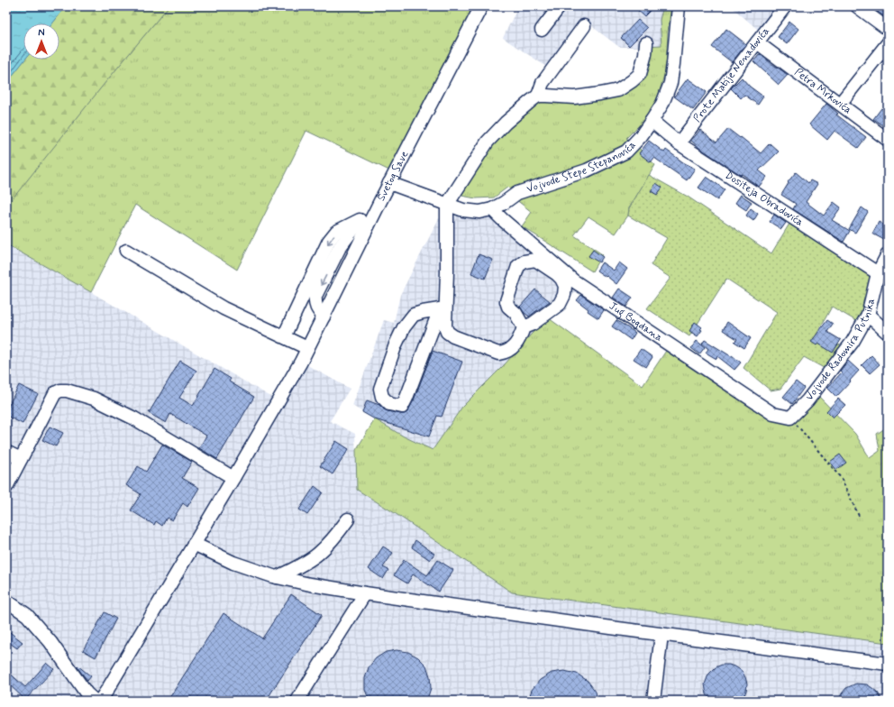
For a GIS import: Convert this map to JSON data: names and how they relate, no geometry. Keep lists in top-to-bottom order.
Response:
{
  "streets": {
    "street": [
      "Prote Matije Nenadovića",
      "Petra Mrkovića",
      "Vojvode Stepe Stepanovića",
      "Svetog Save",
      "Dositeja Obradovića",
      "Jug Bogdana",
      "Vojvode Radomira Putnika"
    ]
  },
  "crossings": [
    ["Prote Matije Nenadovića", "Petra Mrkovića"],
    ["Prote Matije Nenadovića", "Dositeja Obradovića"],
    ["Vojvode Stepe Stepanovića", "Svetog Save"],
    ["Vojvode Stepe Stepanovića", "Dositeja Obradovića"],
    ["Vojvode Stepe Stepanovića", "Jug Bogdana"],
    ["Dositeja Obradovića", "Vojvode Radomira Putnika"],
    ["Jug Bogdana", "Vojvode Radomira Putnika"]
  ],
  "north": "top"
}
